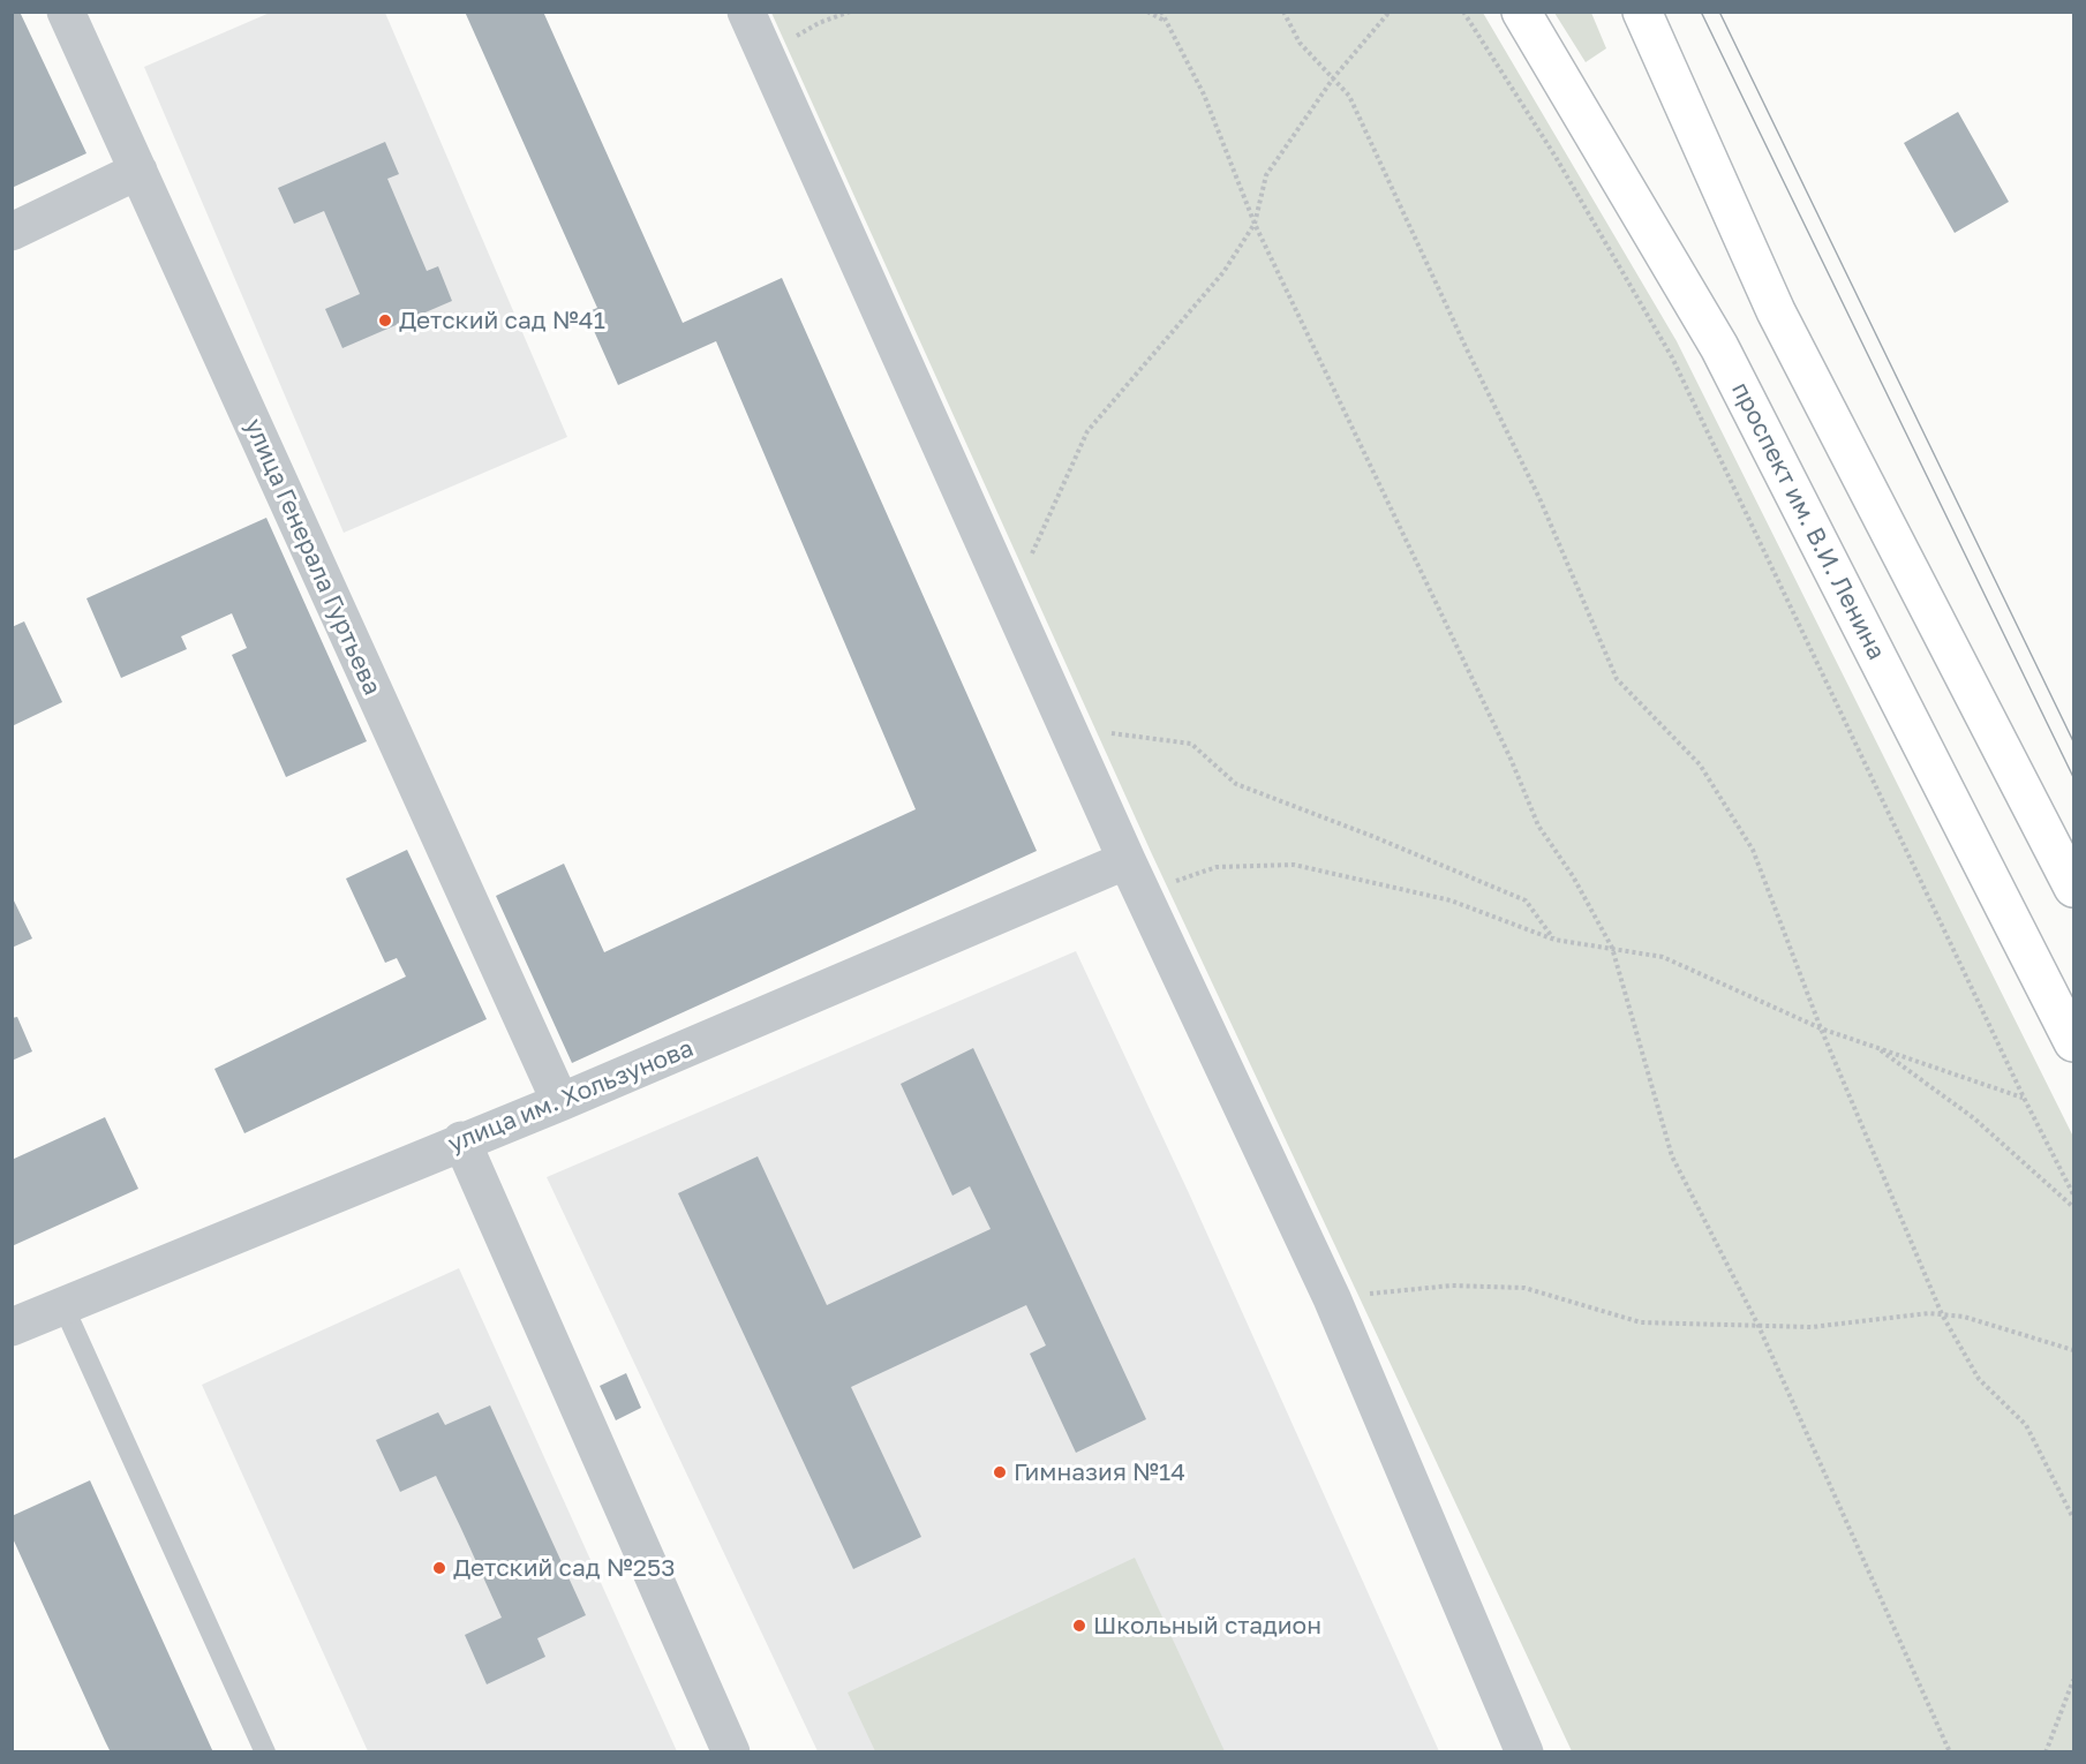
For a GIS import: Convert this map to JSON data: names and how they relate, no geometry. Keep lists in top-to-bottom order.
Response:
{
  "streets": {
    "main road": ["проспект им. В.И. Ленина"],
    "street": ["улица Генерала Гуртьева", "улица им. Хользунова"]
  },
  "crossings": [
    ["улица Генерала Гуртьева", "улица им. Хользунова"]
  ],
  "places": [
    "Детский сад №41",
    "Гимназия №14",
    "Детский сад №253",
    "Школьный стадион"
  ]
}
